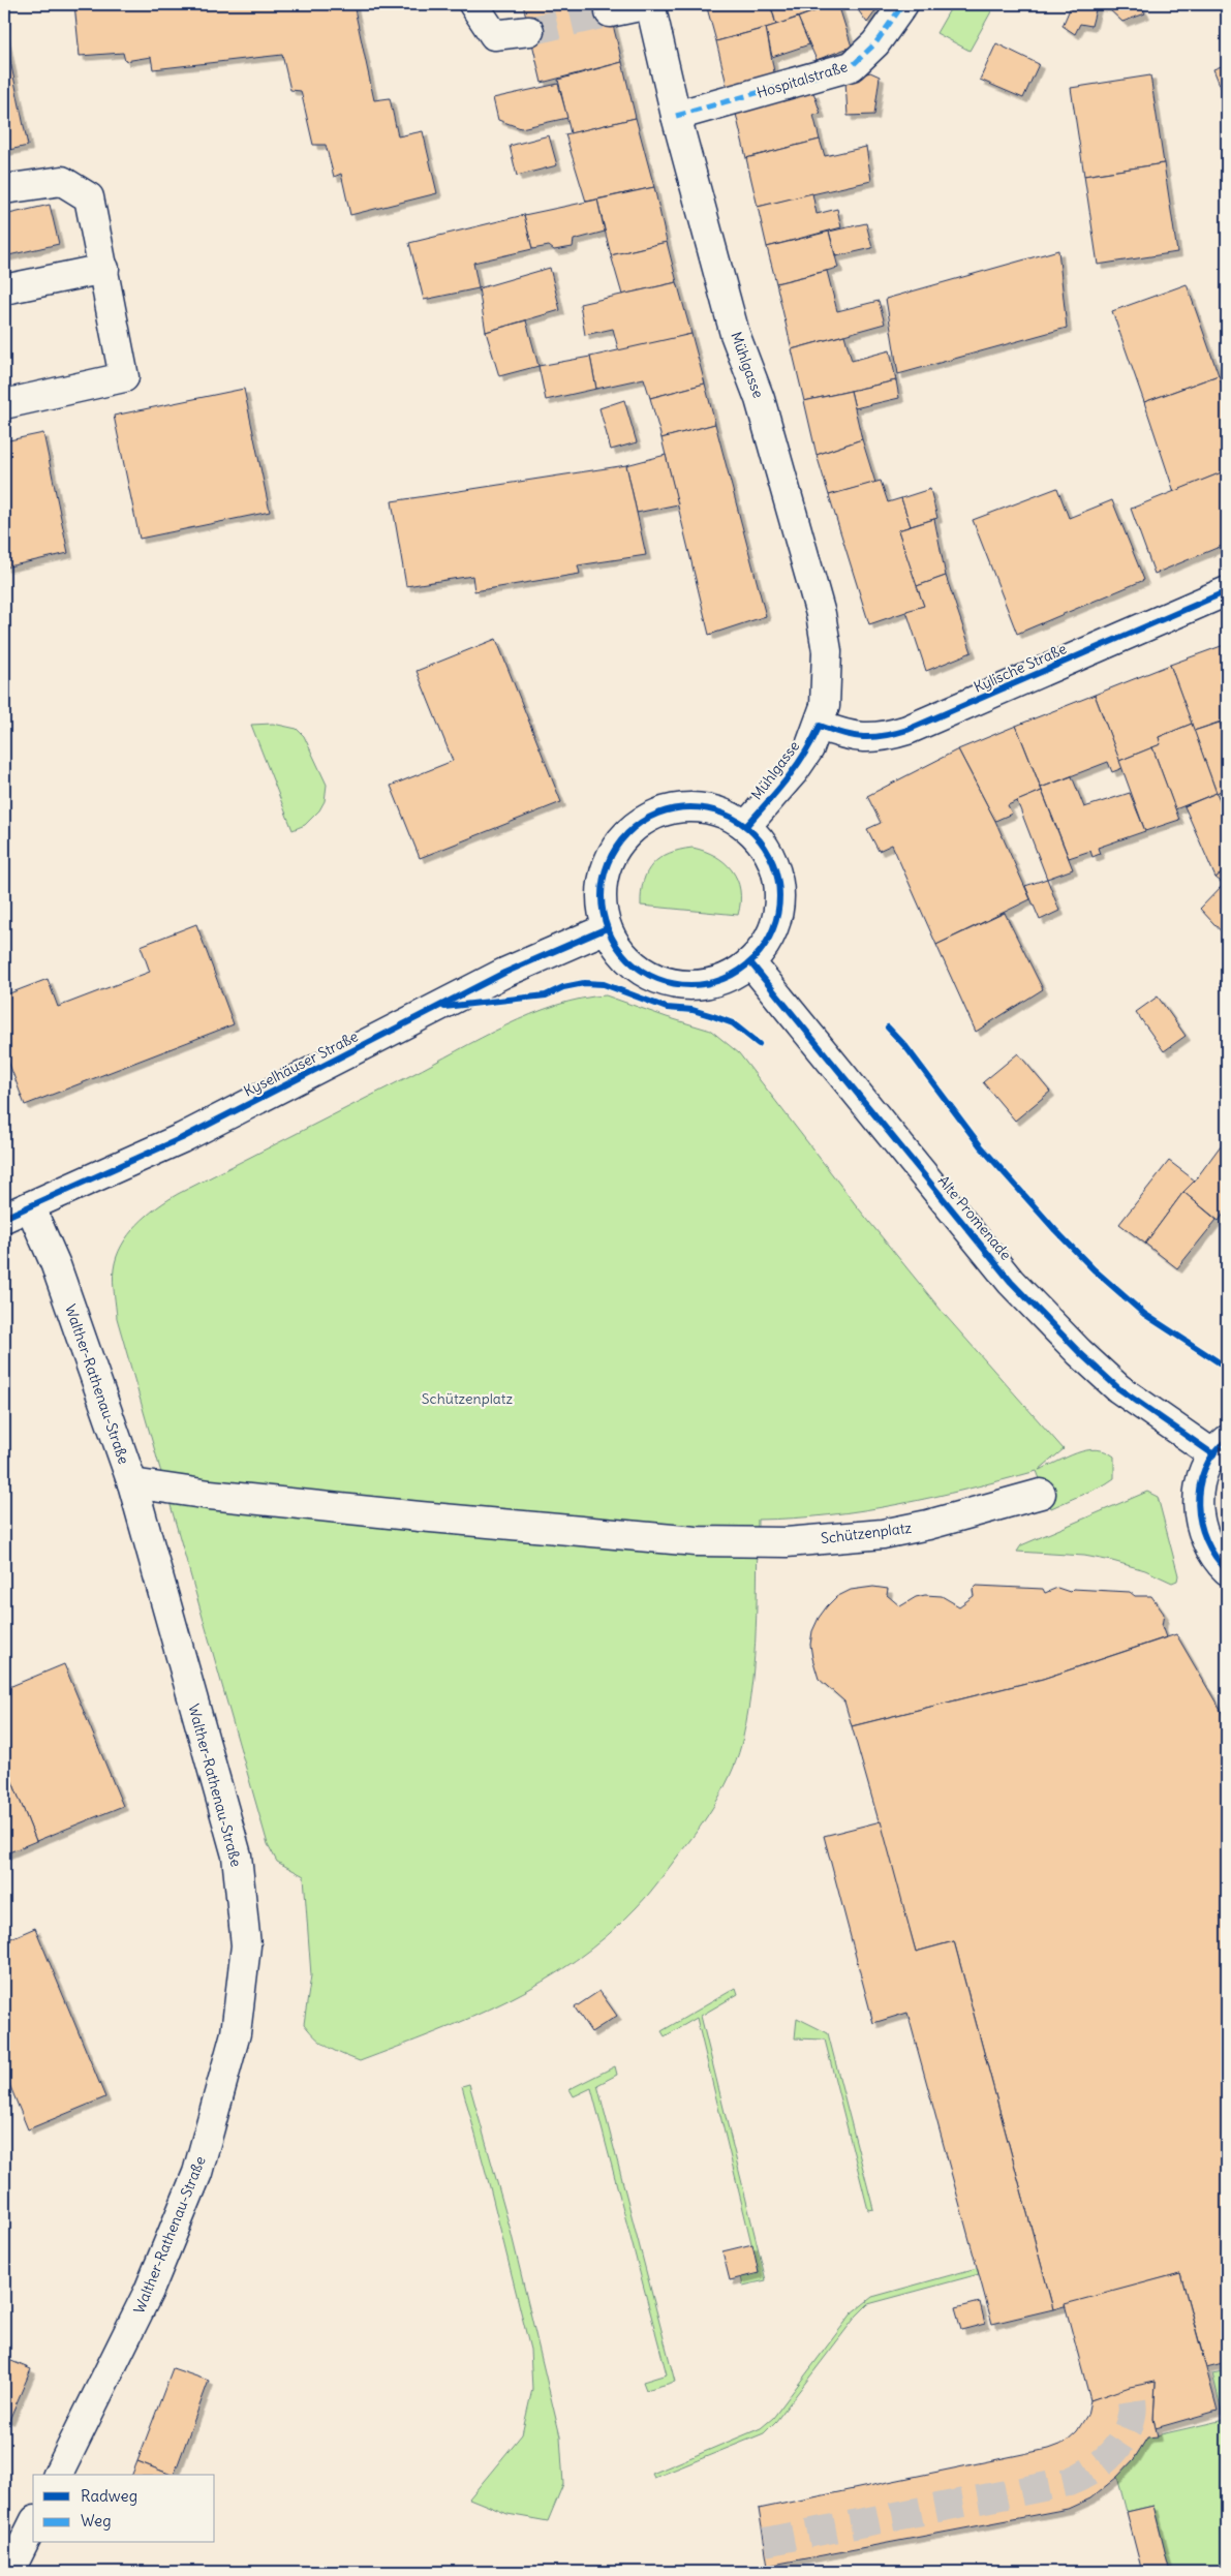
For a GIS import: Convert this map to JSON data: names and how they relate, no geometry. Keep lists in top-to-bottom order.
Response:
{
  "streets": {
    "street": [
      "Hospitalstraße",
      "Mühlgasse",
      "Kylische Straße",
      "Kyselhäuser Straße",
      "Alte Promenade",
      "Walther-Rathenau-Straße",
      "Schützenplatz"
    ]
  },
  "crossings": [
    ["Hospitalstraße", "Mühlgasse"],
    ["Mühlgasse", "Kylische Straße"],
    ["Mühlgasse", "Kyselhäuser Straße"],
    ["Mühlgasse", "Alte Promenade"],
    ["Kyselhäuser Straße", "Alte Promenade"],
    ["Kyselhäuser Straße", "Walther-Rathenau-Straße"],
    ["Walther-Rathenau-Straße", "Schützenplatz"]
  ],
  "parks": ["Schützenplatz"],
  "legend": ["Radweg", "Weg"]
}
